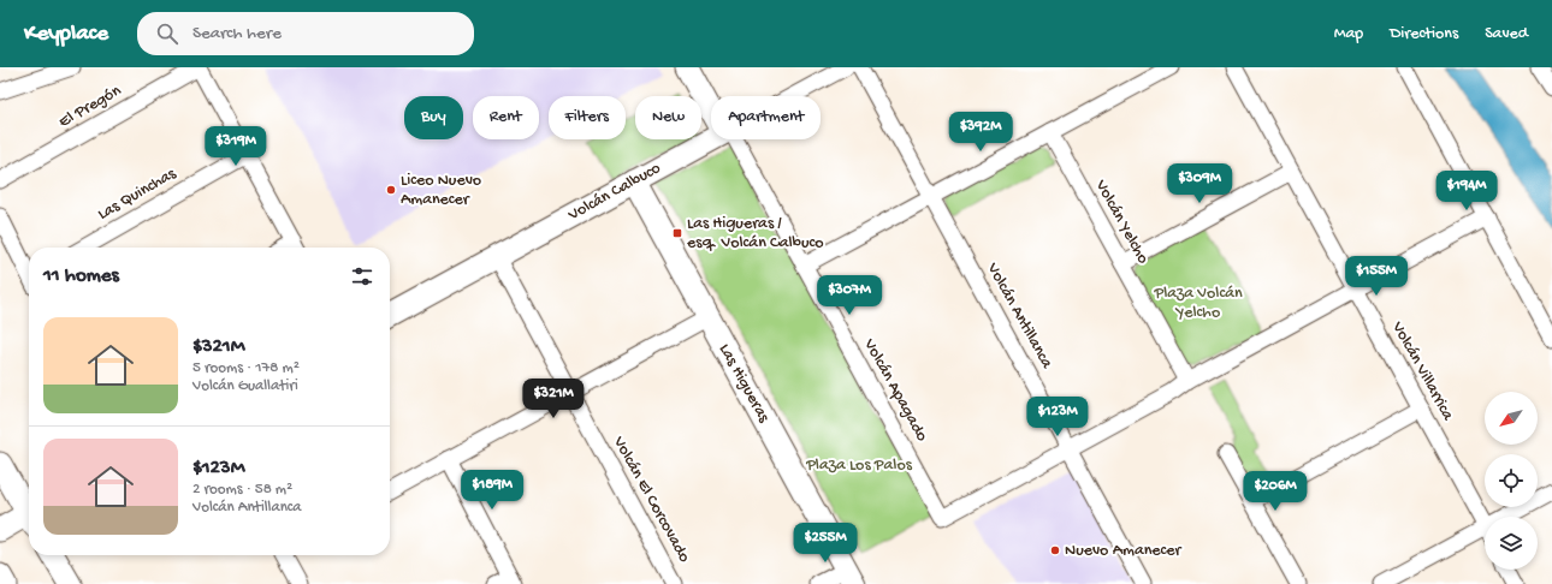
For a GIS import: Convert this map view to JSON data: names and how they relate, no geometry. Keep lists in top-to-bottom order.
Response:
{
  "streets": {
    "street": [
      "El Pregón",
      "Volcán Calbuco",
      "Las Quinchas",
      "Volcán Yelcho",
      "Volcán Antillanca",
      "Volcán Villarrica",
      "Las Higueras",
      "Volcán Apagado",
      "Volcán El Corcovado"
    ]
  },
  "crossings": [
    ["Volcán Calbuco", "Las Higueras"],
    ["Volcán Calbuco", "Volcán El Corcovado"],
    ["Volcán Antillanca", "Volcán Apagado"]
  ],
  "parks": ["Plaza Volcán Yelcho", "Plaza Los Palos"],
  "places": {
    "other": ["Liceo Nuevo Amanecer", "Nuevo Amanecer"],
    "transit": ["Las Higueras / esq. Volcán Calbuco"]
  },
  "north": "bottom left",
  "page": {
    "header": "Keyplace",
    "search": "Search here",
    "nav": ["Map", "Directions", "Saved"],
    "chip": [
      "Buy",
      "Rent",
      "Filters",
      "New",
      "Apartment"
    ],
    "price": [
      "$392M",
      "$319M",
      "$309M",
      "$194M",
      "$155M",
      "$307M",
      "$321M",
      "$123M",
      "$189M",
      "$206M",
      "$255M"
    ],
    "heading": "11 homes",
    "list": [
      {
        "name": "$321M",
        "note": "5 rooms · 178 m² · Volcán Guallatiri"
      },
      {
        "name": "$123M",
        "note": "2 rooms · 58 m² · Volcán Antillanca"
      }
    ]
  }
}
